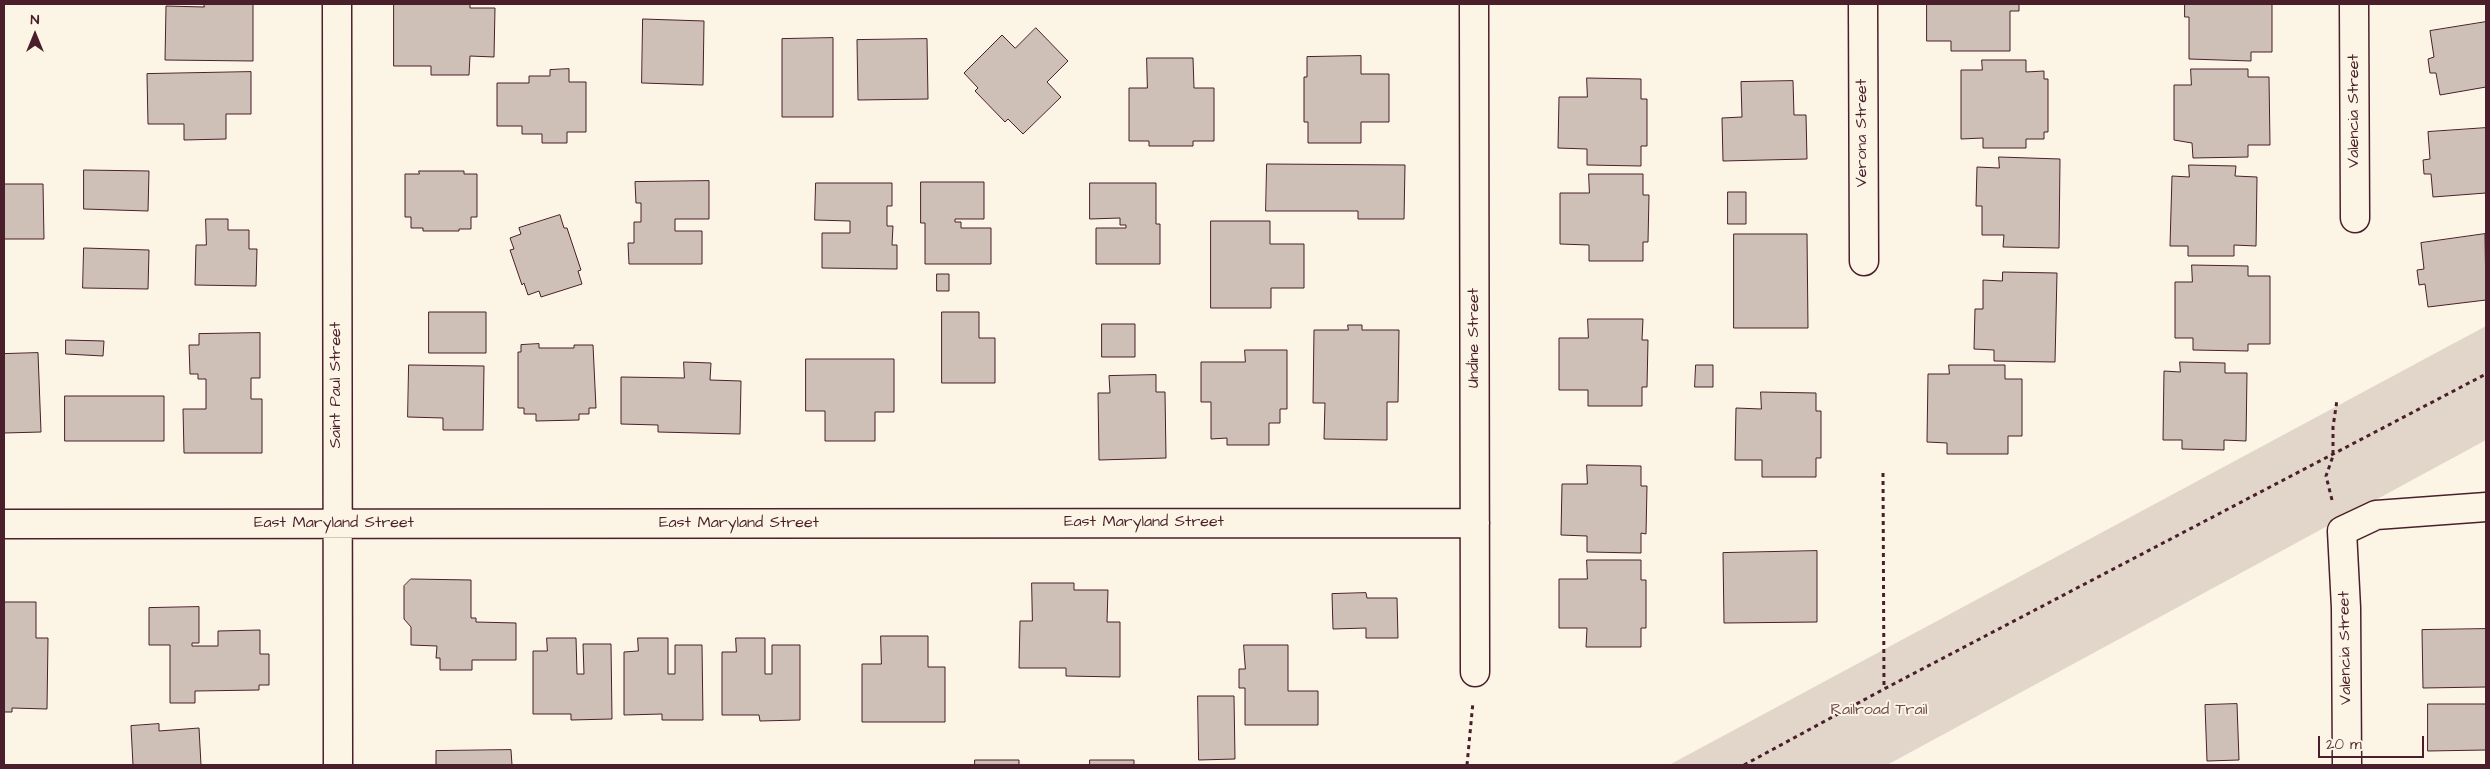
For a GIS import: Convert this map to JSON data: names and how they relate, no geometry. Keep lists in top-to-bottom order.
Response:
{
  "streets": {
    "street": [
      "Valencia Street",
      "Verona Street",
      "Undine Street",
      "Saint Paul Street",
      "East Maryland Street"
    ]
  },
  "crossings": [
    ["Undine Street", "East Maryland Street"],
    ["Saint Paul Street", "East Maryland Street"]
  ],
  "parks": ["Railroad Trail"],
  "scale_bar": "20 m",
  "north": "top"
}
